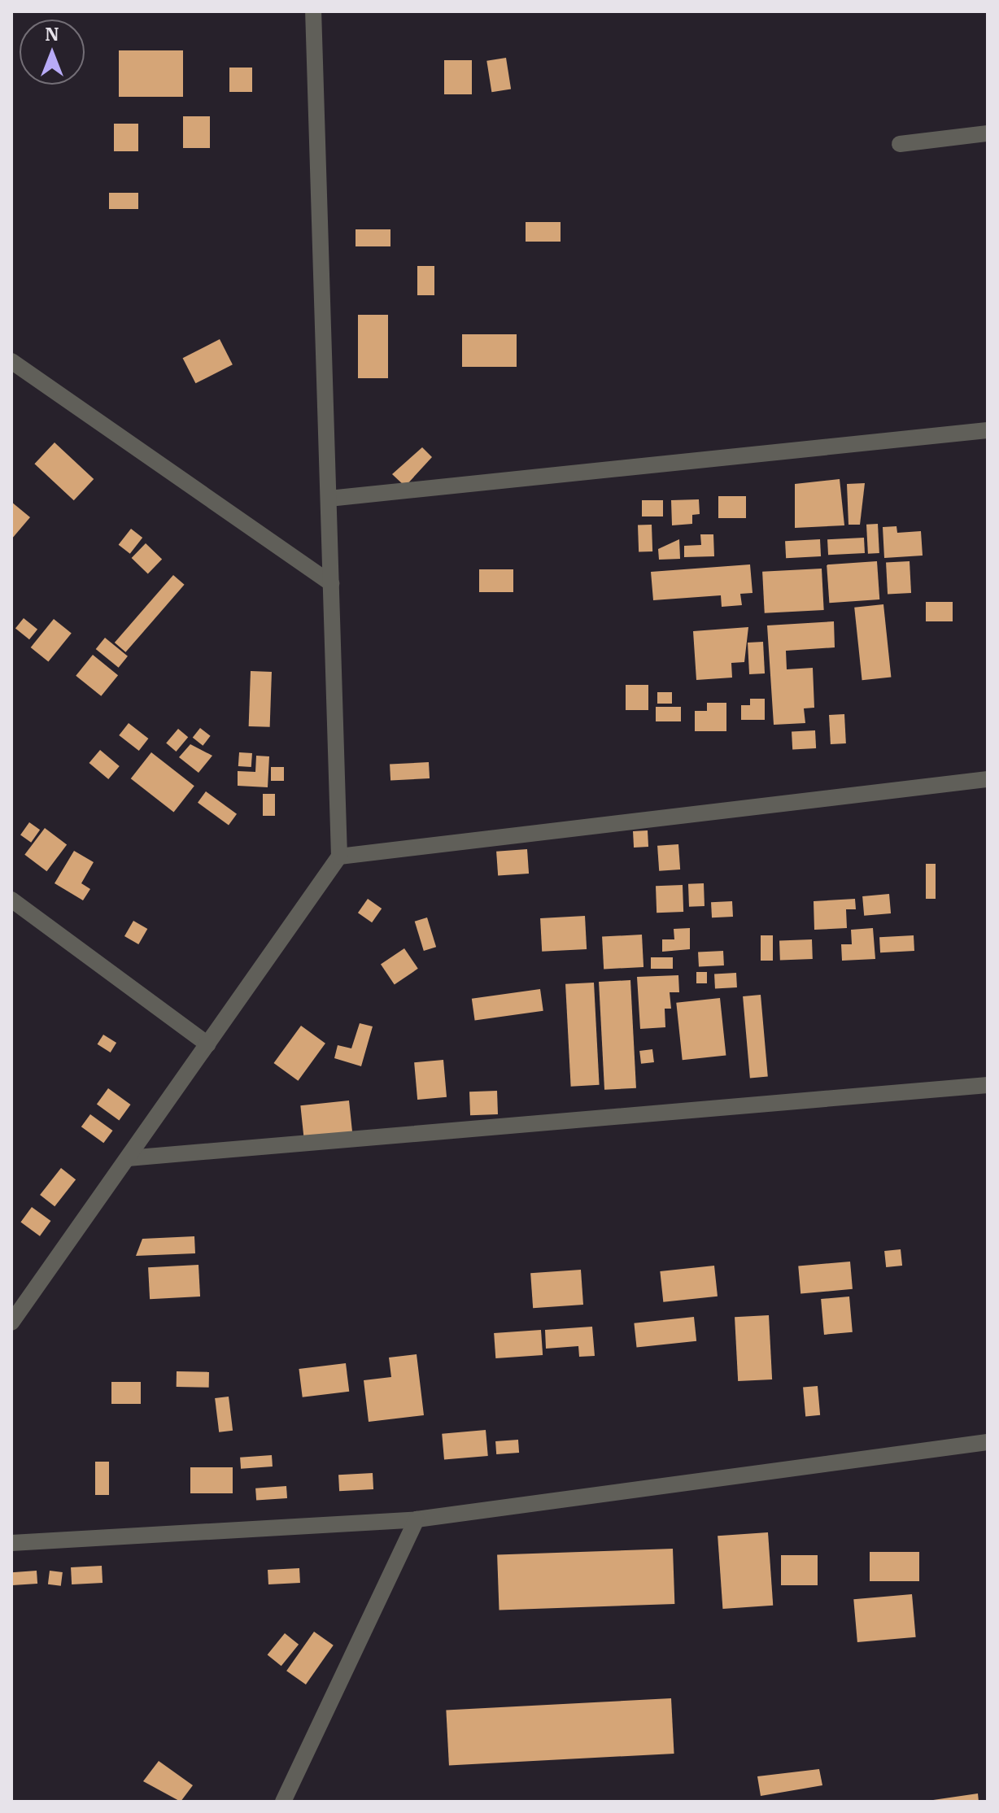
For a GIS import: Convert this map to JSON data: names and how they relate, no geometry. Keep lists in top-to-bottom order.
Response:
{
  "north": "top"
}
